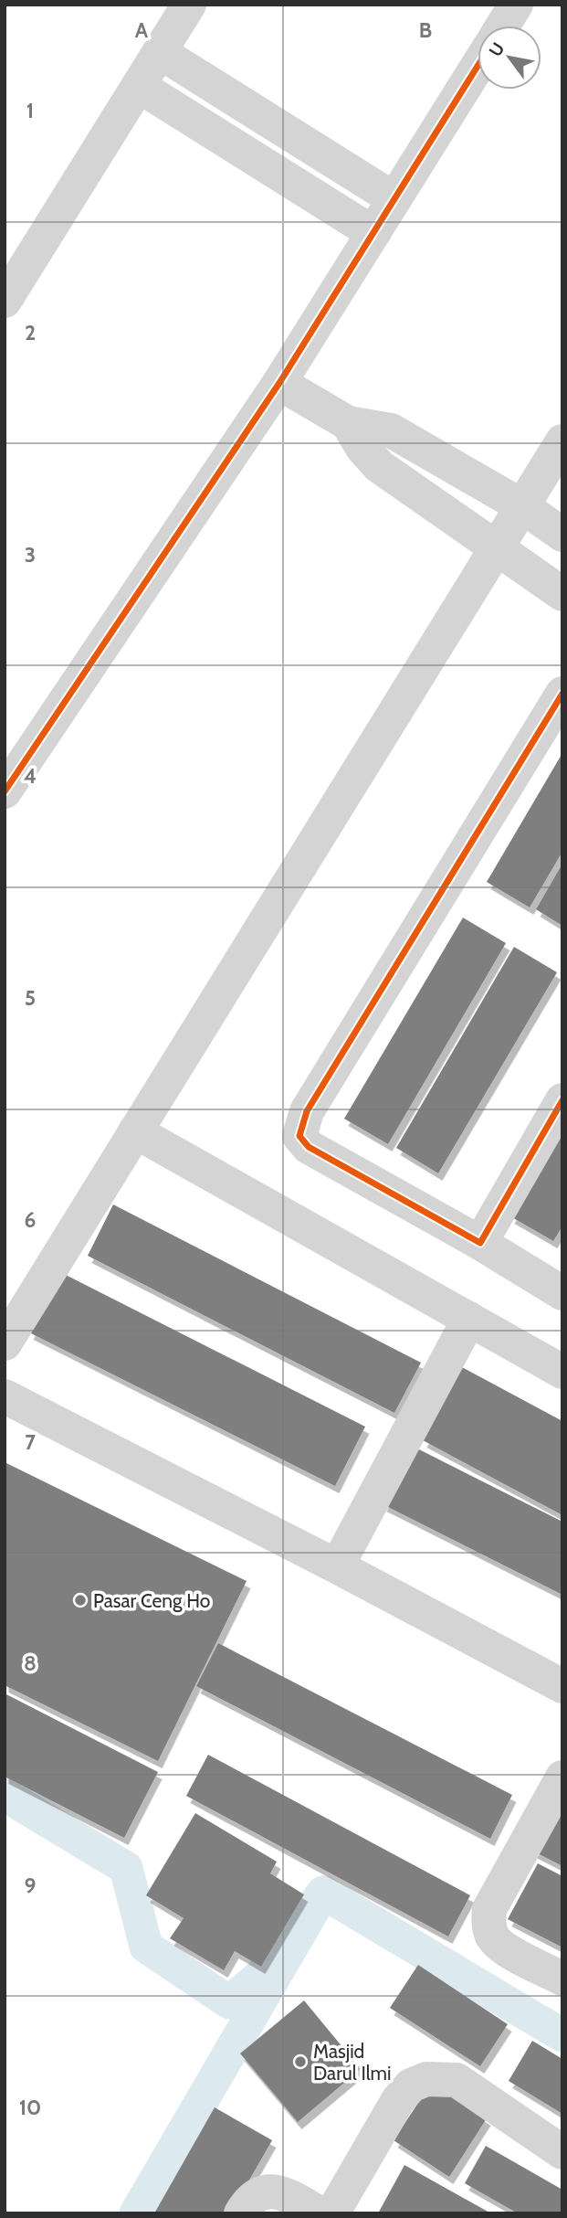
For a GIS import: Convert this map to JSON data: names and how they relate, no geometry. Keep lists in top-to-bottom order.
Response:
{
  "places": ["Pasar Ceng Ho", "Masjid Darul Ilmi"],
  "north": "top left",
  "grid": {
    "columns": ["A", "B"],
    "rows": [
      "1",
      "2",
      "3",
      "4",
      "5",
      "6",
      "7",
      "8",
      "9",
      "10"
    ]
  }
}
